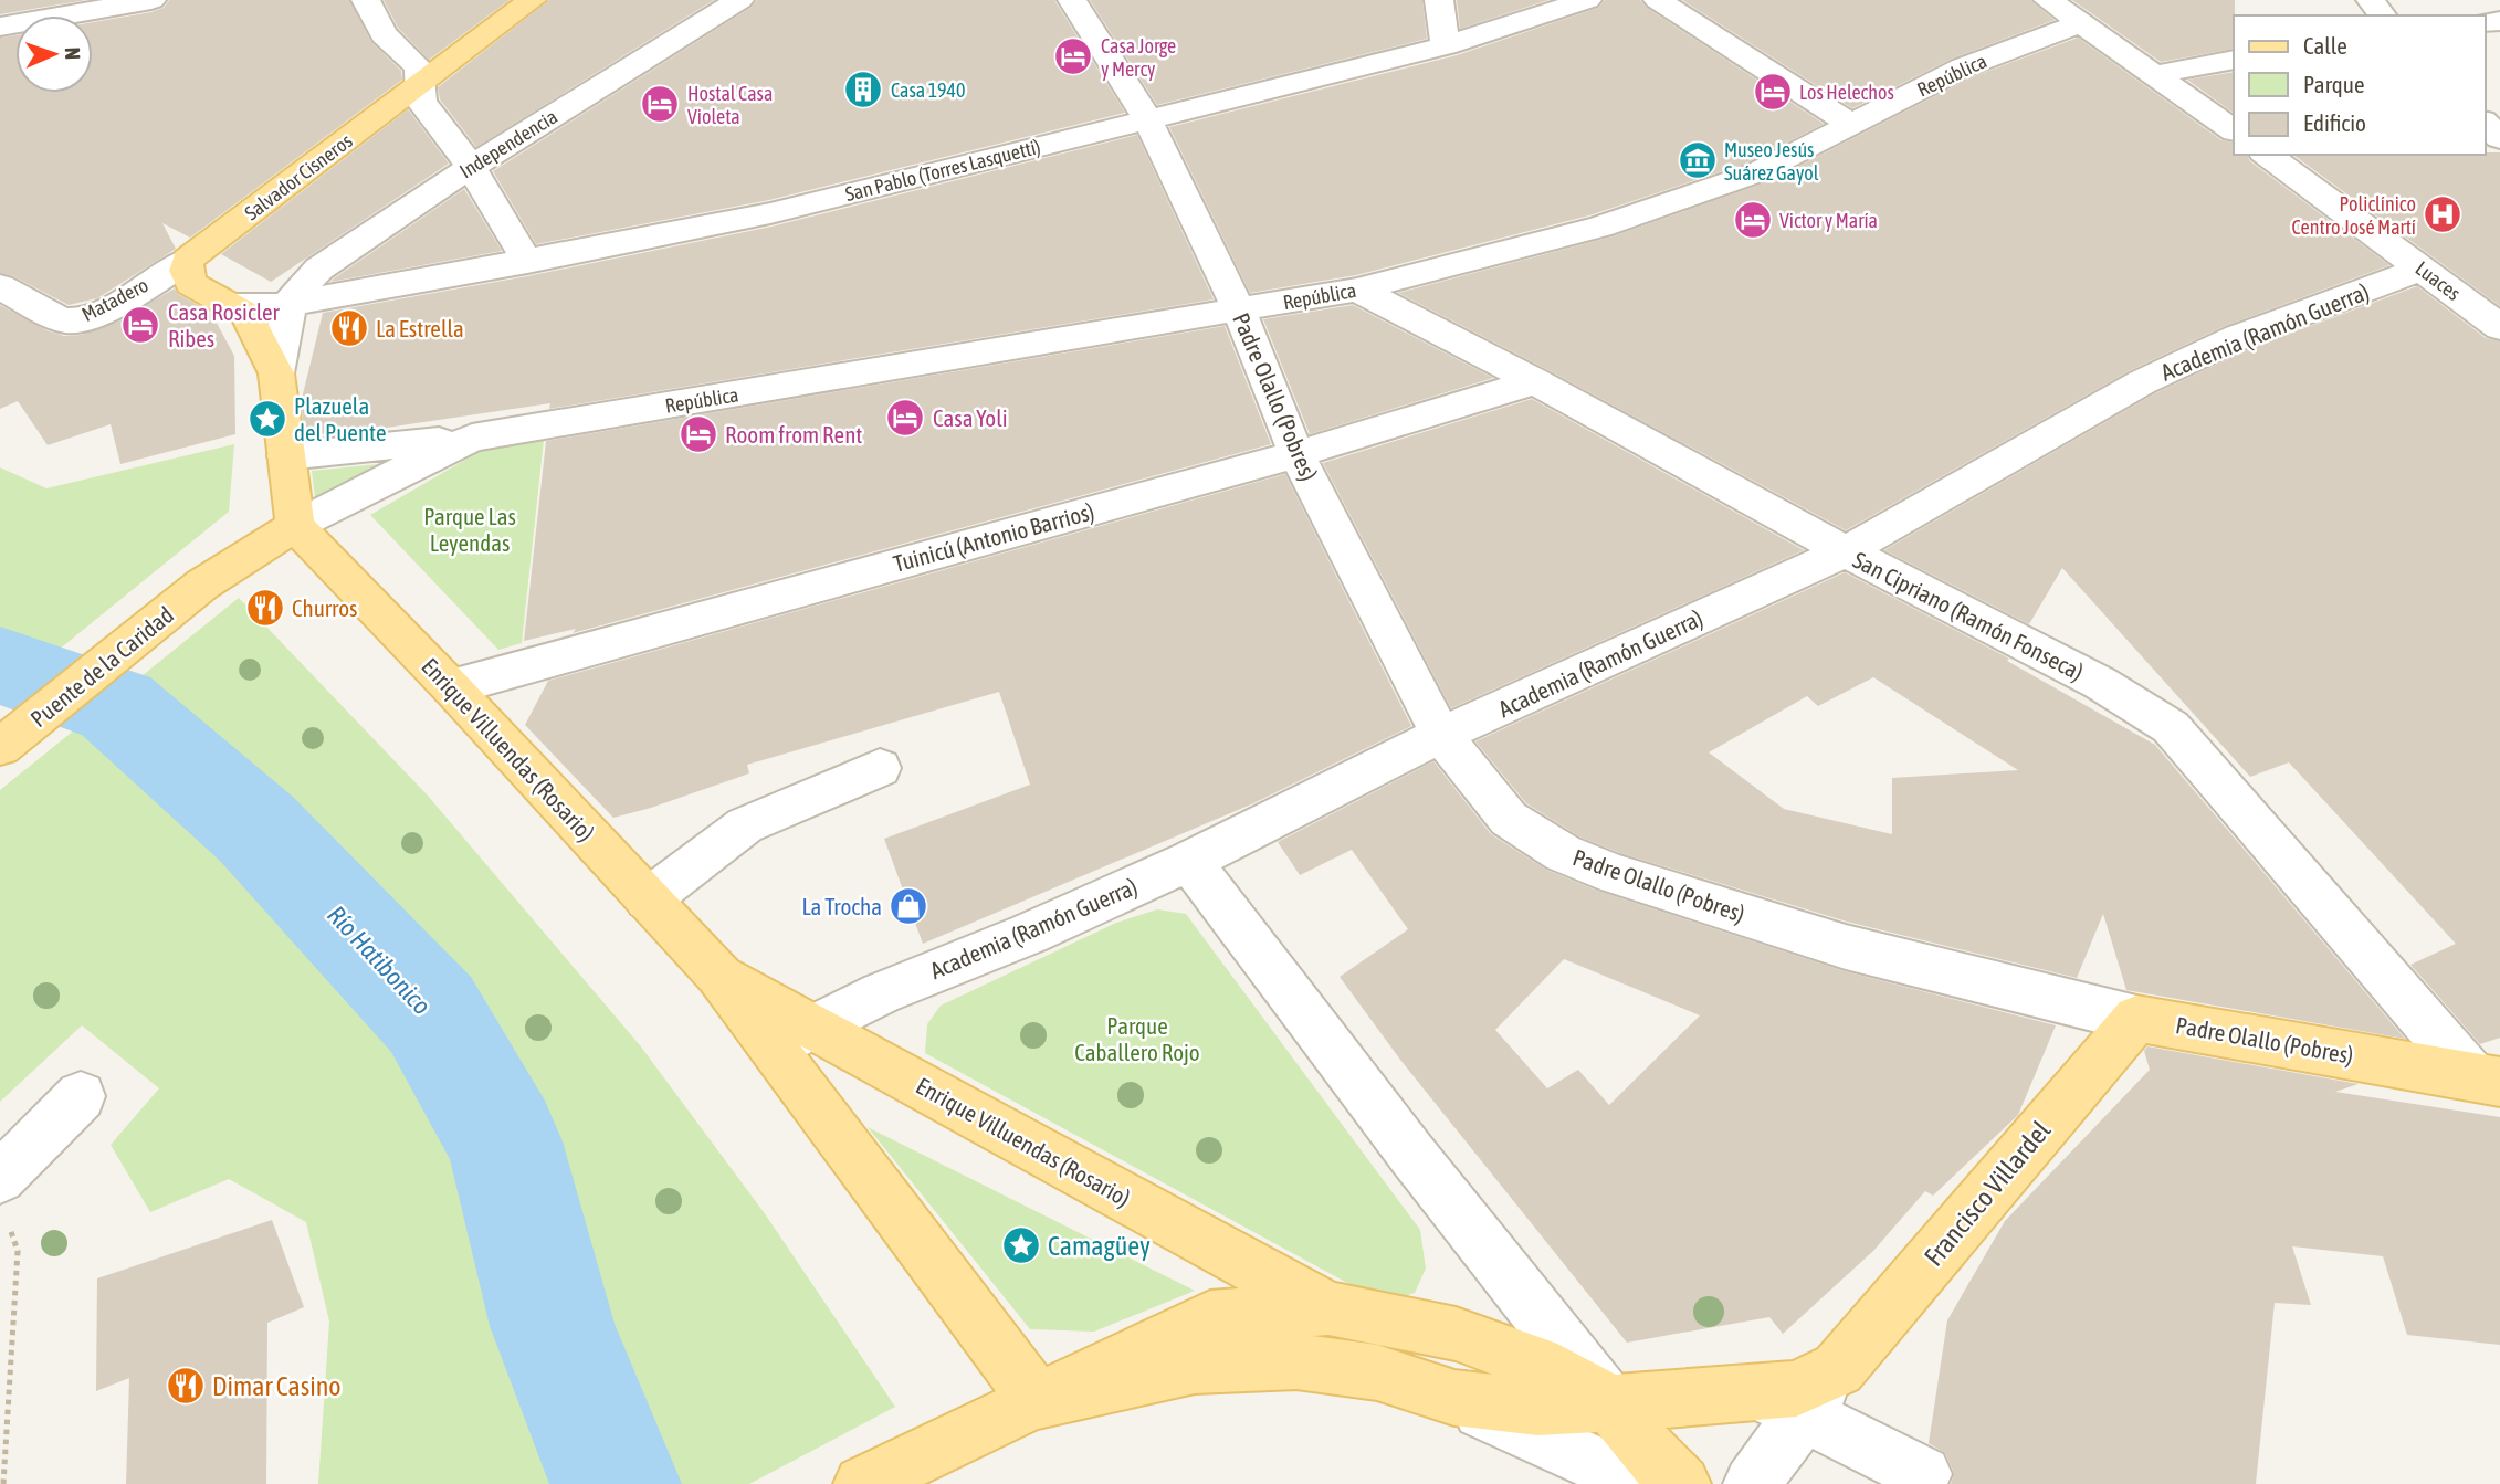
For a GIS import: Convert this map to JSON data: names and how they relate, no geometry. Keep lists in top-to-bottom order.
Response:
{
  "streets": {
    "main road": [
      "República",
      "Salvador Cisneros",
      "Padre Olallo (Pobres)",
      "Puente de la Caridad",
      "Enrique Villuendas (Rosario)",
      "Francisco Villardel"
    ],
    "street": [
      "Independencia",
      "San Pablo (Torres Lasquetti)",
      "Luaces",
      "Matadero",
      "Academia (Ramón Guerra)",
      "Tuinicú (Antonio Barrios)",
      "San Cipriano (Ramón Fonseca)"
    ]
  },
  "crossings": [
    ["República", "Padre Olallo (Pobres)"],
    ["República", "San Cipriano (Ramón Fonseca)"],
    ["República", "Puente de la Caridad"],
    ["República", "Enrique Villuendas (Rosario)"],
    ["Independencia", "San Pablo (Torres Lasquetti)"],
    ["San Pablo (Torres Lasquetti)", "Padre Olallo (Pobres)"],
    ["Salvador Cisneros", "Matadero"],
    ["Luaces", "Academia (Ramón Guerra)"],
    ["Academia (Ramón Guerra)", "Padre Olallo (Pobres)"],
    ["Academia (Ramón Guerra)", "San Cipriano (Ramón Fonseca)"],
    ["Academia (Ramón Guerra)", "Enrique Villuendas (Rosario)"],
    ["Padre Olallo (Pobres)", "Tuinicú (Antonio Barrios)"],
    ["Padre Olallo (Pobres)", "San Cipriano (Ramón Fonseca)"],
    ["Padre Olallo (Pobres)", "Francisco Villardel"],
    ["Tuinicú (Antonio Barrios)", "San Cipriano (Ramón Fonseca)"],
    ["Tuinicú (Antonio Barrios)", "Enrique Villuendas (Rosario)"]
  ],
  "water": ["Río Hatibonico"],
  "parks": ["Parque Las Leyendas", "Parque Caballero Rojo"],
  "places": {
    "hotel": [
      "Casa Jorge y Mercy",
      "Los Helechos",
      "Hostal Casa Violeta",
      "Victor y María",
      "Casa Rosicler Ribes",
      "Casa Yoli",
      "Room from Rent"
    ],
    "building": ["Casa 1940"],
    "museum": ["Museo Jesús Suárez Gayol"],
    "hospital": ["Policlínico Centro José Martí"],
    "restaurant": ["La Estrella", "Churros", "Dimar Casino"],
    "place": ["Plazuela del Puente", "Camagüey"],
    "shop": ["La Trocha"]
  },
  "legend": ["Calle", "Parque", "Edificio"],
  "north": "right"
}
